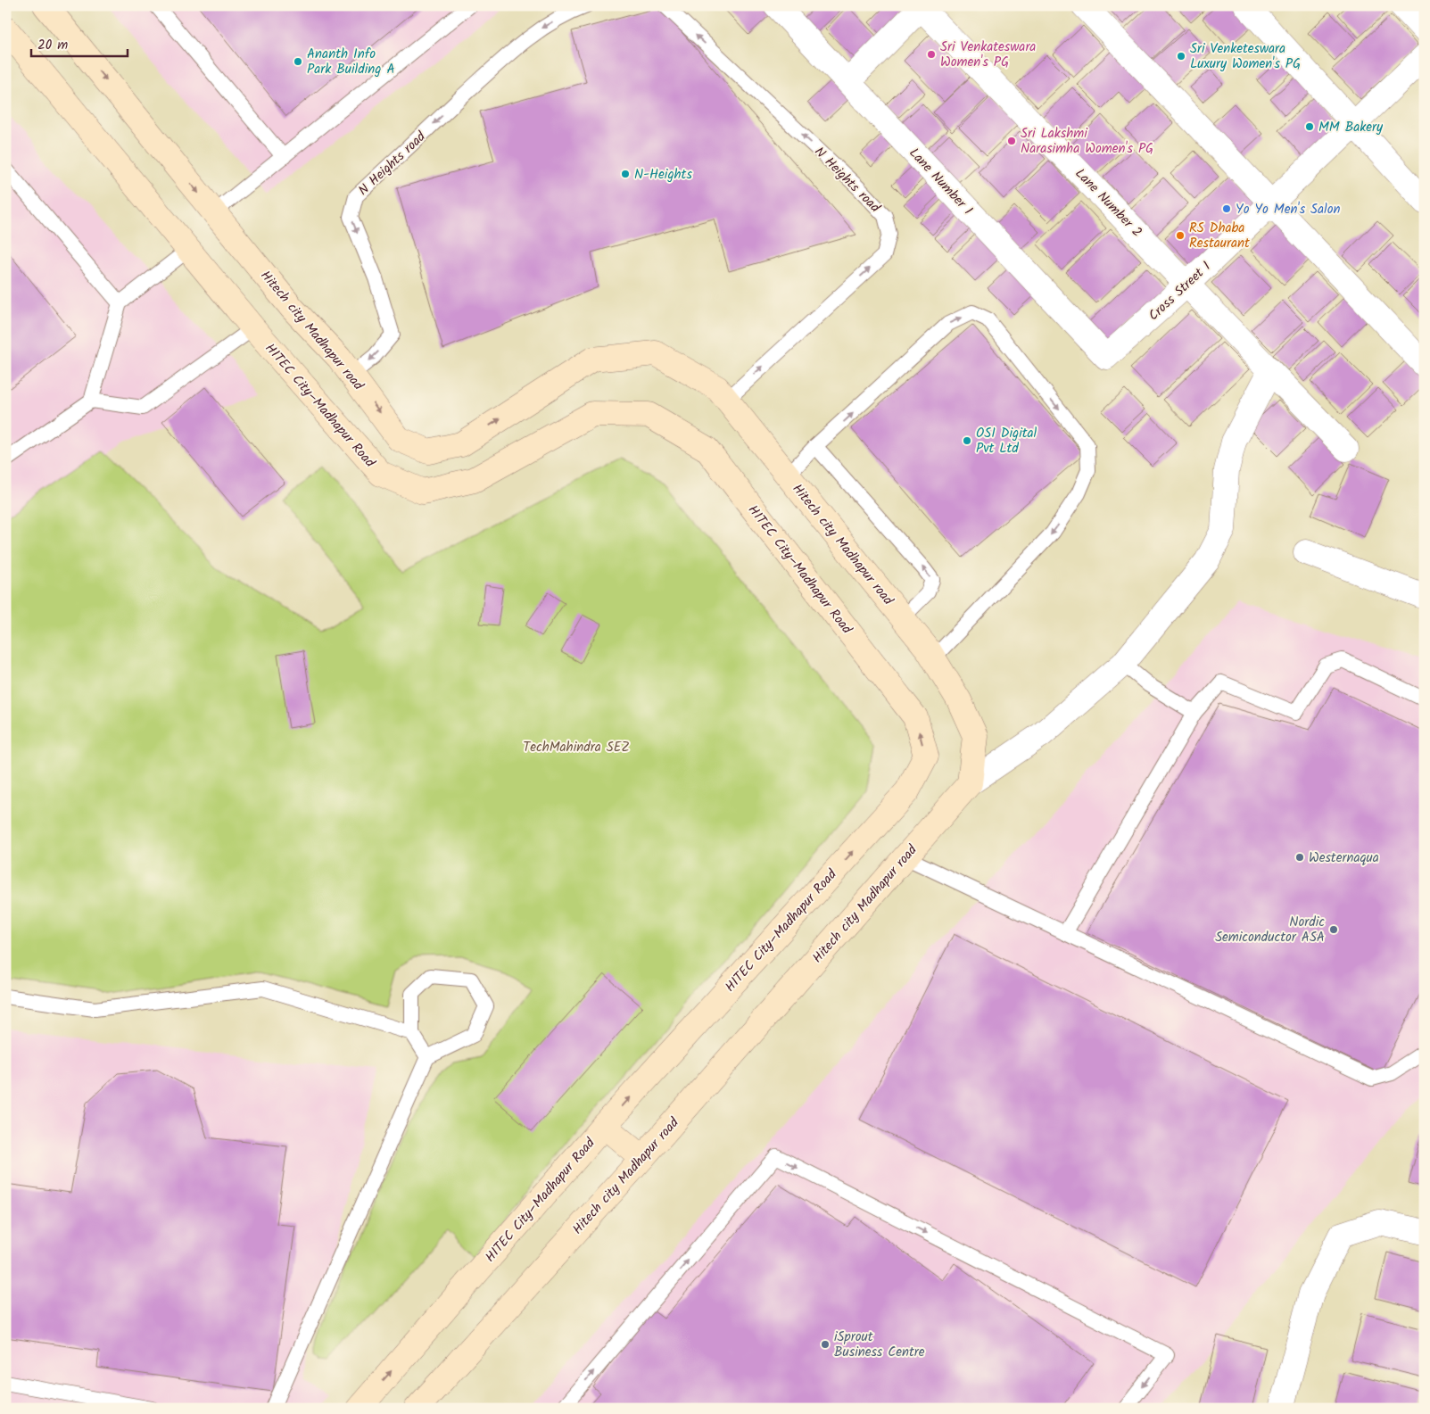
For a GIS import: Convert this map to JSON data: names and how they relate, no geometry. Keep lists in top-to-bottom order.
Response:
{
  "streets": {
    "main road": ["Hitech city Madhapur road", "HITEC City–Madhapur Road"],
    "street": ["Lane Number 1", "Lane Number 2", "Cross Street 1"],
    "lane": ["N Heights road"]
  },
  "crossings": [
    ["N Heights road", "Hitech city Madhapur road"],
    ["Lane Number 1", "Cross Street 1"],
    ["Lane Number 2", "Cross Street 1"]
  ],
  "parks": ["TechMahindra SEZ"],
  "places": [
    "Sri Venkateswara Women's PG",
    "Sri Venketeswara Luxury Women's PG",
    "Ananth Info Park Building A",
    "MM Bakery",
    "Sri Lakshmi Narasimha Women's PG",
    "N-Heights",
    "Yo Yo Men's Salon",
    "RS Dhaba Restaurant",
    "OSI Digital Pvt Ltd",
    "Westernaqua",
    "Nordic Semiconductor ASA",
    "iSprout Business Centre"
  ],
  "scale_bar": "20 m"
}
